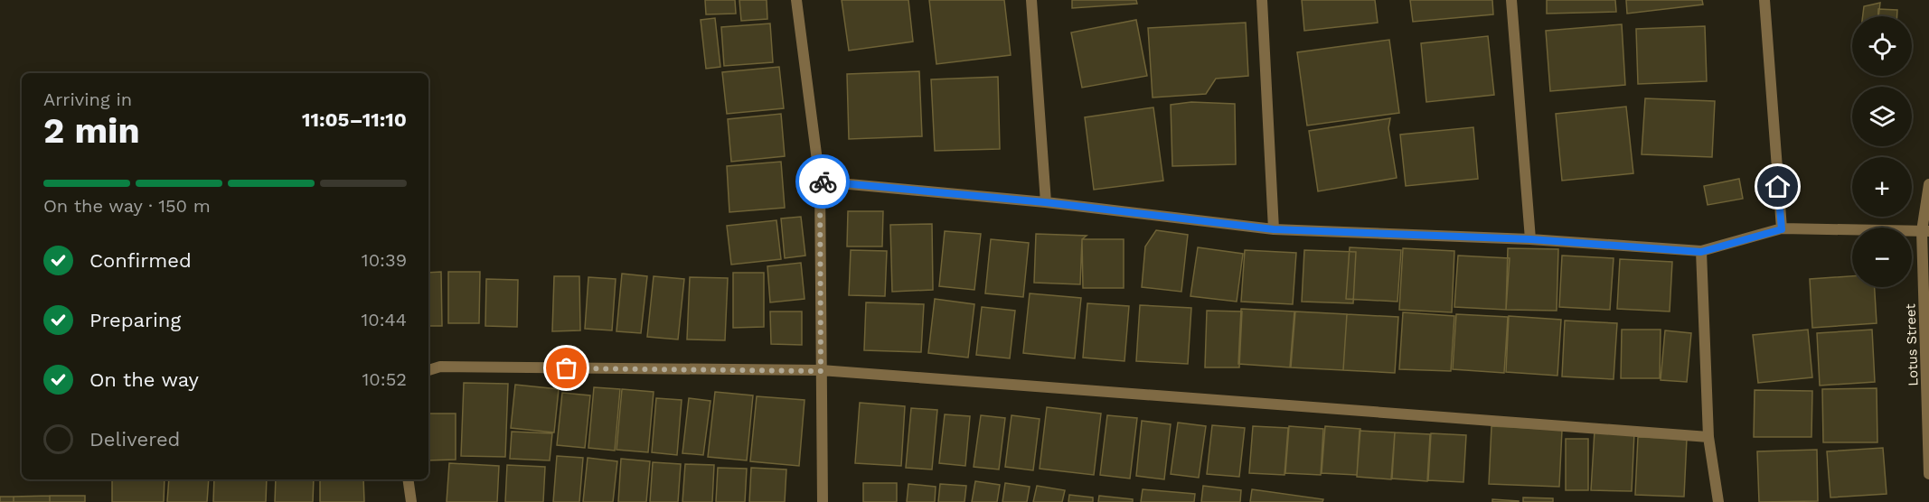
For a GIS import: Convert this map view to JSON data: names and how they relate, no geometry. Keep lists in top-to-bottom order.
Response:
{
  "streets": {
    "street": ["Lotus Street"]
  },
  "page": {
    "map_buttons": ["+", "−"],
    "heading": ["2 min", "Arriving in", "11:05–11:10"],
    "bar": "On the way · 150 m",
    "list": [
      ["Confirmed", "10:39"],
      ["Preparing", "10:44"],
      ["On the way", "10:52"],
      "Delivered"
    ]
  }
}
